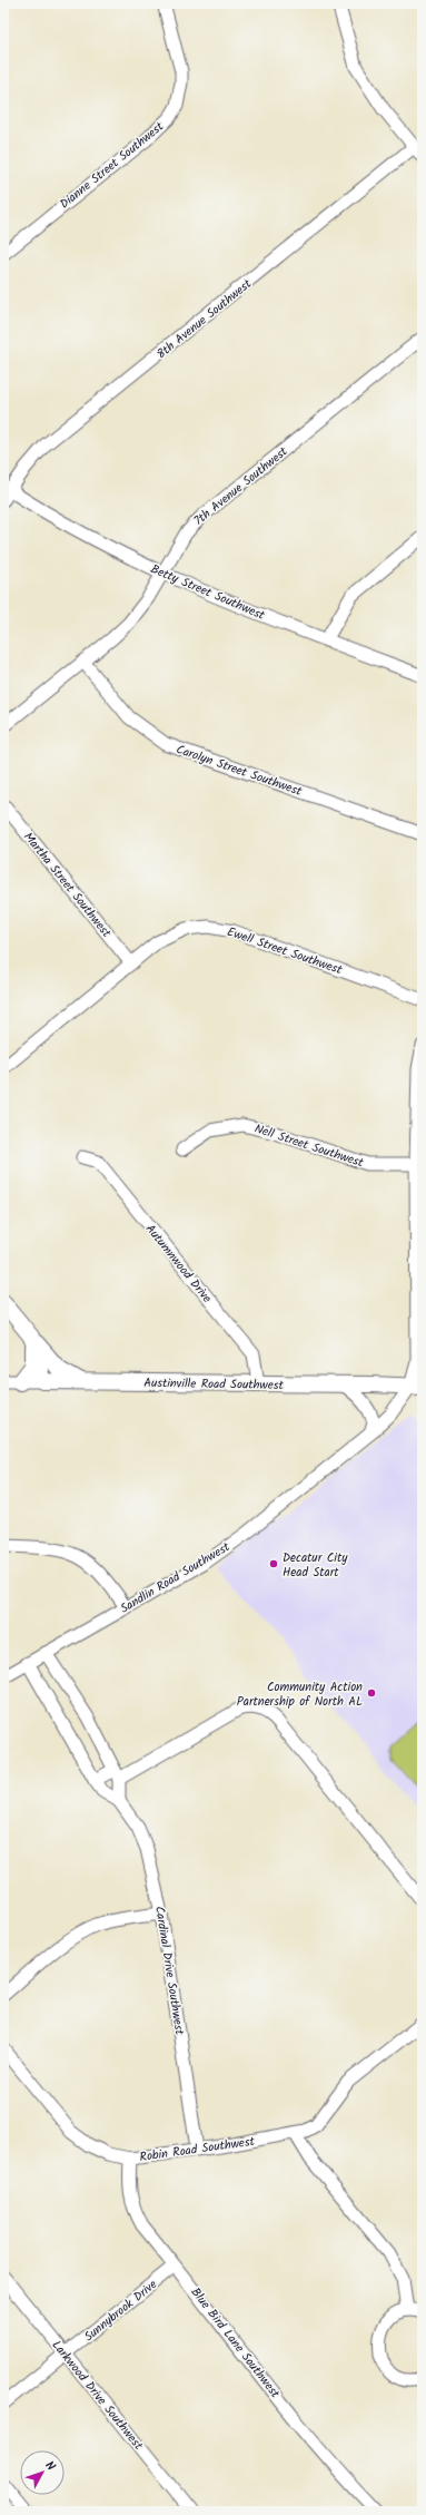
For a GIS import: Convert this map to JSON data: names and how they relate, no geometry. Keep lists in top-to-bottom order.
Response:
{
  "streets": {
    "main road": ["Austinville Road Southwest"],
    "street": [
      "Dianne Street Southwest",
      "8th Avenue Southwest",
      "7th Avenue Southwest",
      "Betty Street Southwest",
      "Carolyn Street Southwest",
      "Martha Street Southwest",
      "Ewell Street Southwest",
      "Nell Street Southwest",
      "Autumnwood Drive",
      "Sandlin Road Southwest",
      "Cardinal Drive Southwest",
      "Robin Road Southwest",
      "Sunnybrook Drive",
      "Blue Bird Lane Southwest",
      "Larkwood Drive Southwest"
    ]
  },
  "crossings": [
    ["8th Avenue Southwest", "Betty Street Southwest"],
    ["7th Avenue Southwest", "Betty Street Southwest"],
    ["7th Avenue Southwest", "Carolyn Street Southwest"],
    ["Martha Street Southwest", "Ewell Street Southwest"],
    ["Autumnwood Drive", "Austinville Road Southwest"],
    ["Austinville Road Southwest", "Sandlin Road Southwest"],
    ["Sandlin Road Southwest", "Cardinal Drive Southwest"],
    ["Cardinal Drive Southwest", "Robin Road Southwest"],
    ["Robin Road Southwest", "Blue Bird Lane Southwest"],
    ["Sunnybrook Drive", "Blue Bird Lane Southwest"],
    ["Sunnybrook Drive", "Larkwood Drive Southwest"]
  ],
  "places": ["Decatur City Head Start", "Community Action Partnership of North AL"],
  "north": "top right"
}
